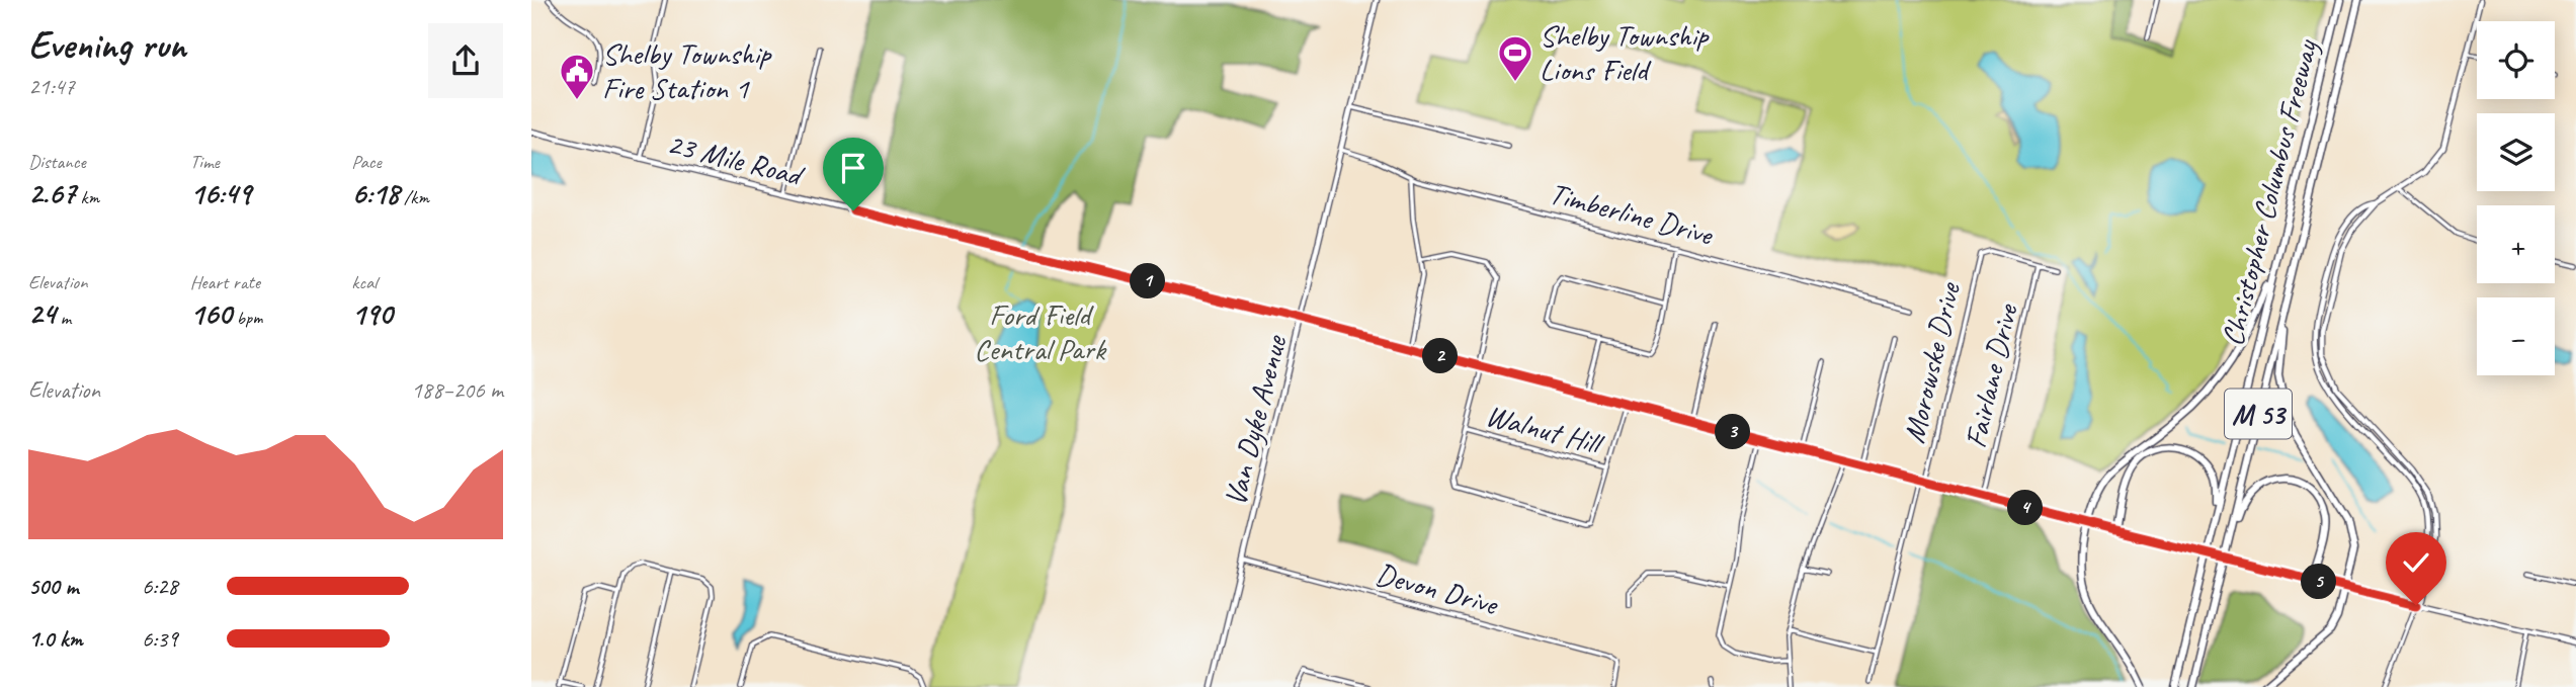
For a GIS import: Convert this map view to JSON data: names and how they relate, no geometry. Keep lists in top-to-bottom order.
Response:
{
  "streets": {
    "highway": ["Christopher Columbus Freeway", "M 53"],
    "main road": ["23 Mile Road", "Van Dyke Avenue"],
    "street": [
      "Timberline Drive",
      "Morowske Drive",
      "Fairlane Drive",
      "Walnut Hill",
      "Devon Drive"
    ]
  },
  "crossings": [
    ["23 Mile Road", "Morowske Drive"],
    ["23 Mile Road", "Fairlane Drive"],
    ["23 Mile Road", "Van Dyke Avenue"],
    ["Timberline Drive", "Van Dyke Avenue"],
    ["Morowske Drive", "Fairlane Drive"],
    ["Van Dyke Avenue", "Devon Drive"]
  ],
  "parks": ["Ford Field Central Park"],
  "places": {
    "sports": ["Shelby Township Lions Field"],
    "public building": ["Shelby Township Fire Station 1"]
  },
  "page": {
    "heading": ["Evening run", "21:47"],
    "map_buttons": ["+", "−"],
    "stats": [
      ["Distance", "2.67 km"],
      ["Time", "16:49"],
      ["Pace", "6:18 /km"],
      ["Elevation", "24 m"],
      ["Heart rate", "160 bpm"],
      ["kcal", "190"]
    ],
    "pins": [
      "1",
      "2",
      "3",
      "4",
      "5"
    ],
    "chart": ["Elevation", "188–206 m"],
    "list": [
      {
        "name": "500 m",
        "note": "6:28"
      },
      {
        "name": "1.0 km",
        "note": "6:39"
      }
    ]
  }
}
